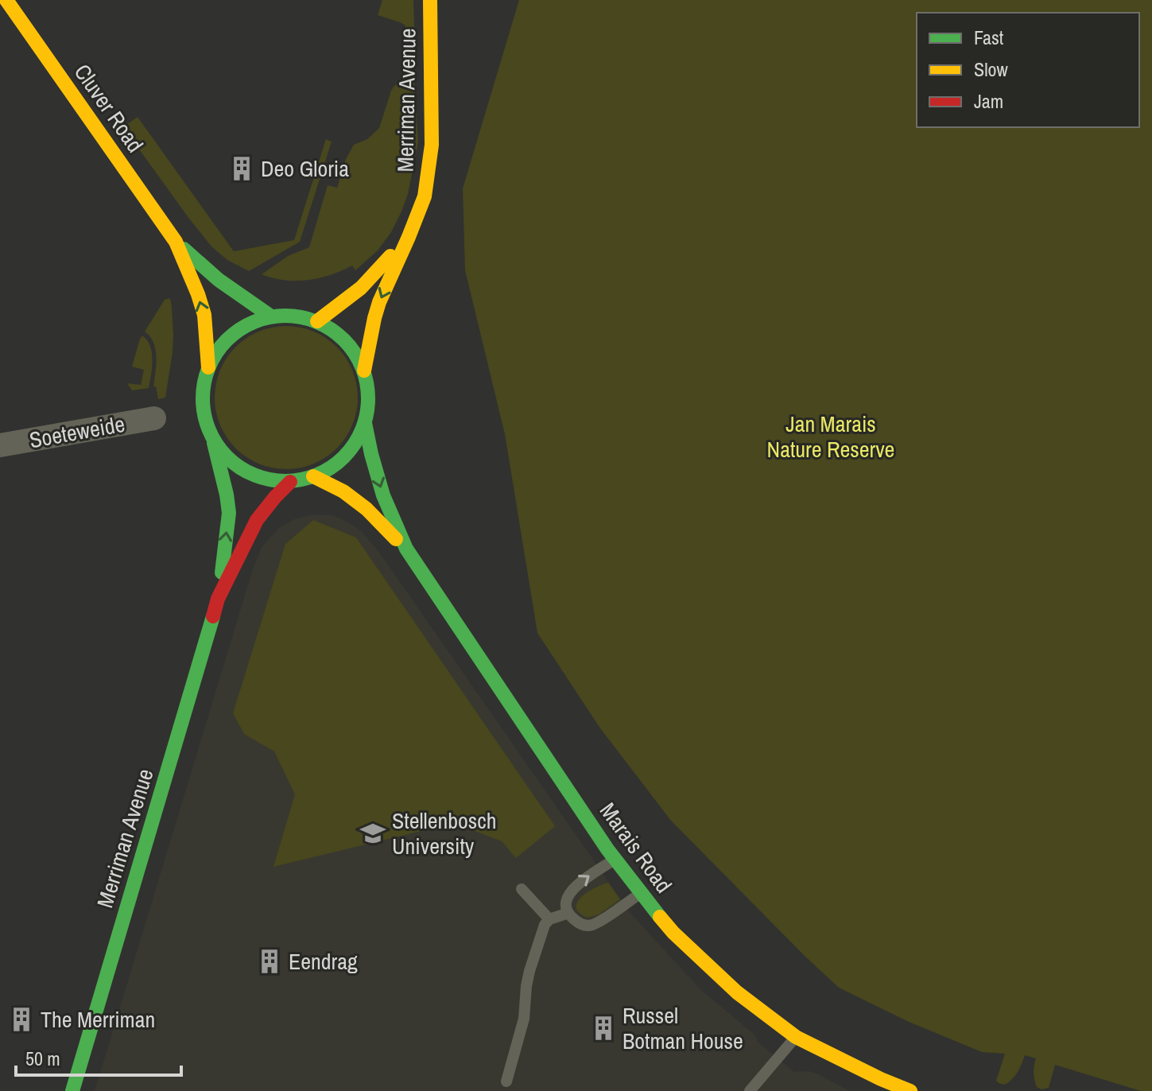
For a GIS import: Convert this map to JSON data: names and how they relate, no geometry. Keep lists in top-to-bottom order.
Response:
{
  "streets": {
    "street": [
      "Merriman Avenue",
      "Cluver Road",
      "Soeteweide",
      "Marais Road"
    ]
  },
  "crossings": [
    ["Merriman Avenue", "Cluver Road"],
    ["Merriman Avenue", "Marais Road"],
    ["Cluver Road", "Marais Road"]
  ],
  "parks": ["Jan Marais Nature Reserve"],
  "places": {
    "building": [
      "Deo Gloria",
      "Eendrag",
      "The Merriman",
      "Russel Botman House"
    ],
    "school or university": ["Stellenbosch University"]
  },
  "legend": ["Fast", "Slow", "Jam"],
  "scale_bar": "50 m"
}
